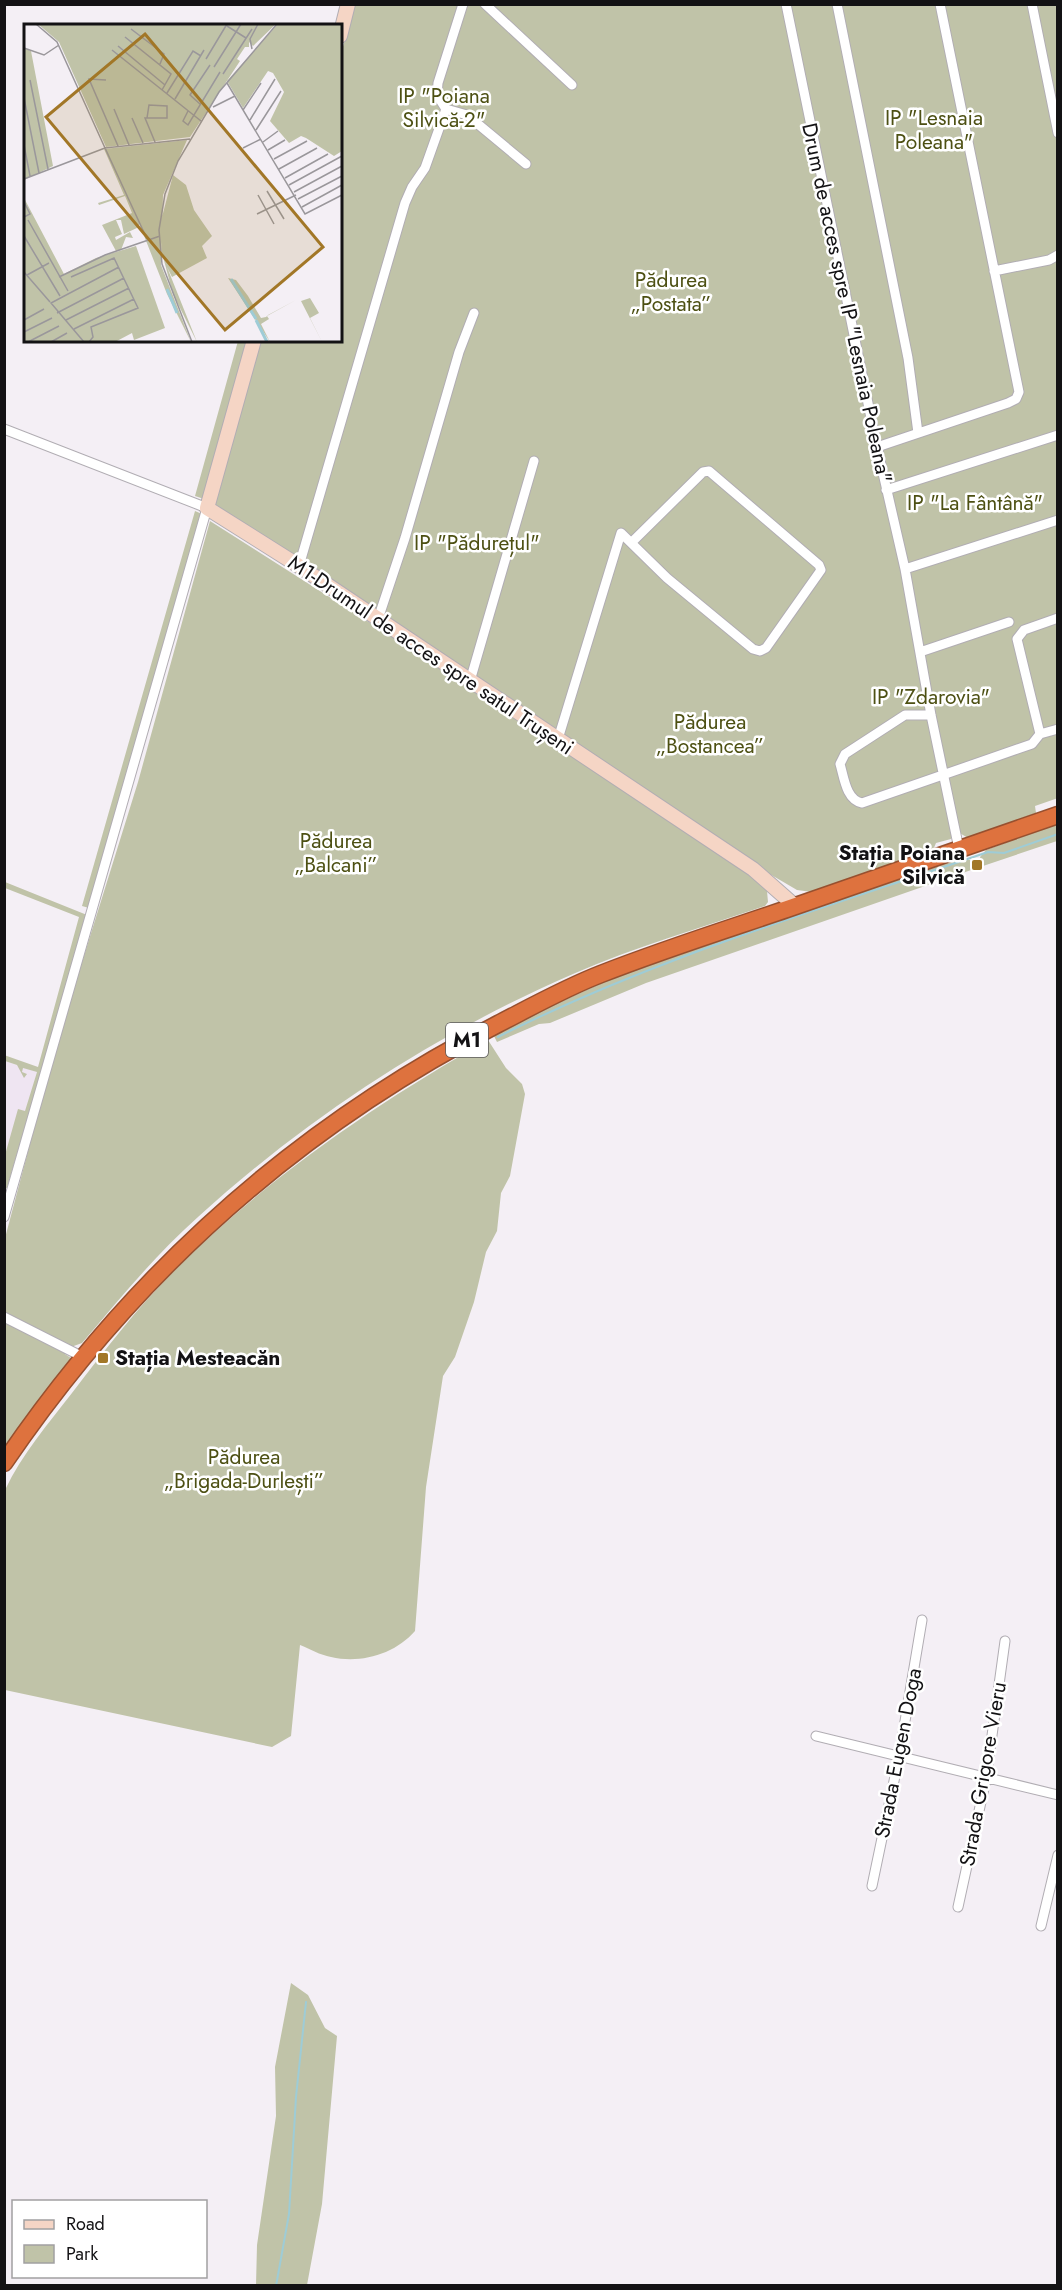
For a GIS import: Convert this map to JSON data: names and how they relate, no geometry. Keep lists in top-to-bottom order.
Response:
{
  "streets": {
    "highway": ["M1"],
    "street": [
      "Drum de acces spre IP \"Lesnaia Poleana\"",
      "M1-Drumul de acces spre satul Trușeni",
      "Strada Eugen Doga",
      "Strada Grigore Vieru"
    ]
  },
  "crossings": [
    ["Drum de acces spre IP \"Lesnaia Poleana\"", "M1"],
    ["M1-Drumul de acces spre satul Trușeni", "M1"]
  ],
  "parks": [
    "IP \"Poiana Silvică-2\"",
    "IP \"Lesnaia Poleana\"",
    "Pădurea „Postata”",
    "IP \"La Fântână\"",
    "IP \"Pădurețul\"",
    "IP \"Zdarovia\"",
    "Pădurea „Bostancea”",
    "Pădurea „Balcani”",
    "Pădurea „Brigada-Durlești”"
  ],
  "places": {
    "transit": ["Stația Poiana Silvică", "Stația Mesteacăn"]
  },
  "legend": ["Road", "Park"]
}
